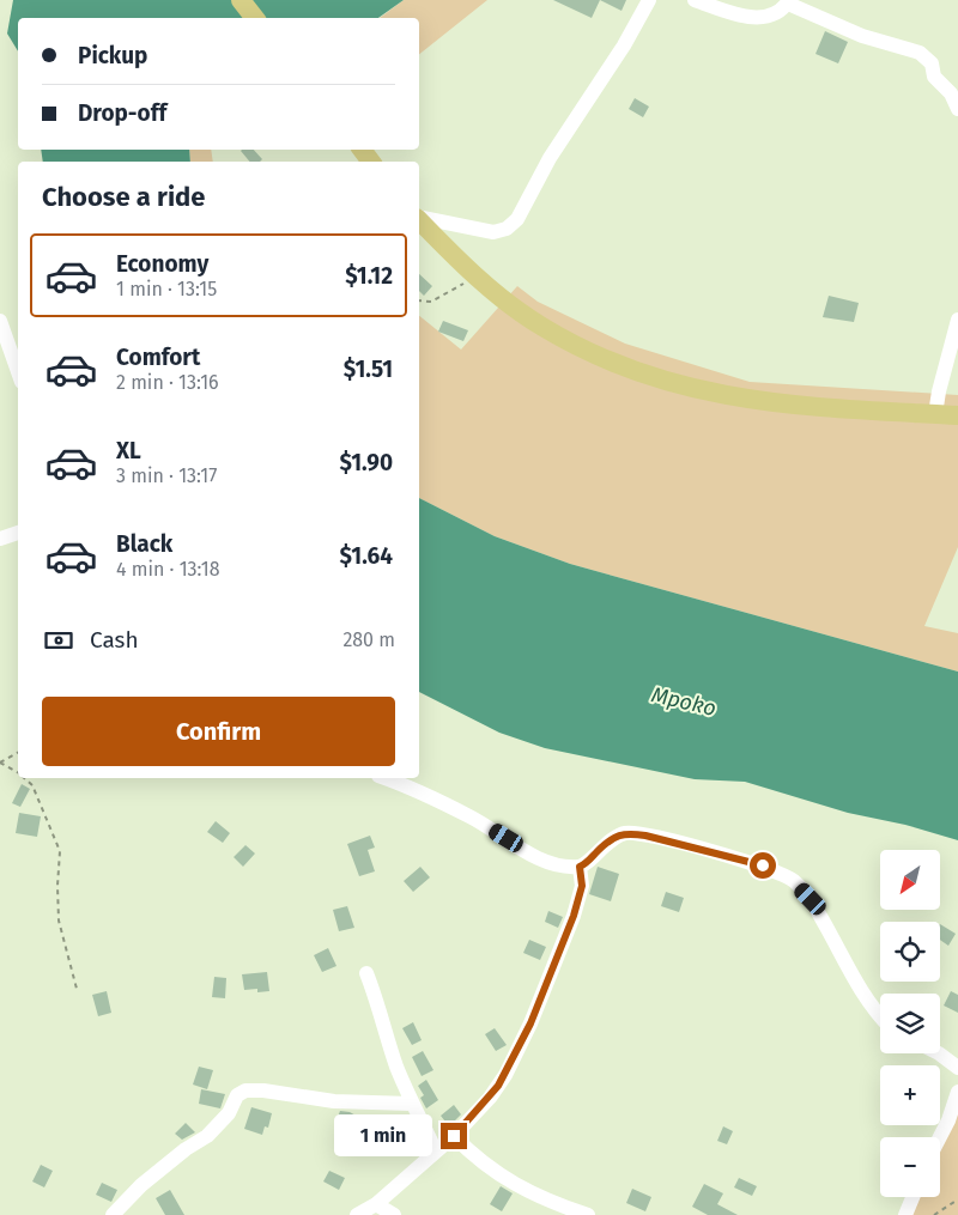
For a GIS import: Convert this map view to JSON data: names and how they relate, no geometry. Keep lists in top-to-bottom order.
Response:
{
  "water": ["Mpoko"],
  "north": "bottom left",
  "page": {
    "banner": ["Pickup", "Drop-off"],
    "heading": "Choose a ride",
    "list": [
      {
        "name": "Economy",
        "note": "1 min · 13:15",
        "value": "$1.12"
      },
      {
        "name": "Comfort",
        "note": "2 min · 13:16",
        "value": "$1.51"
      },
      {
        "name": "XL",
        "note": "3 min · 13:17",
        "value": "$1.90"
      },
      {
        "name": "Black",
        "note": "4 min · 13:18",
        "value": "$1.64"
      }
    ],
    "pay": ["Cash", "280 m"],
    "buttons": "Confirm",
    "map_buttons": ["+", "−"],
    "bubble": "1 min"
  }
}
